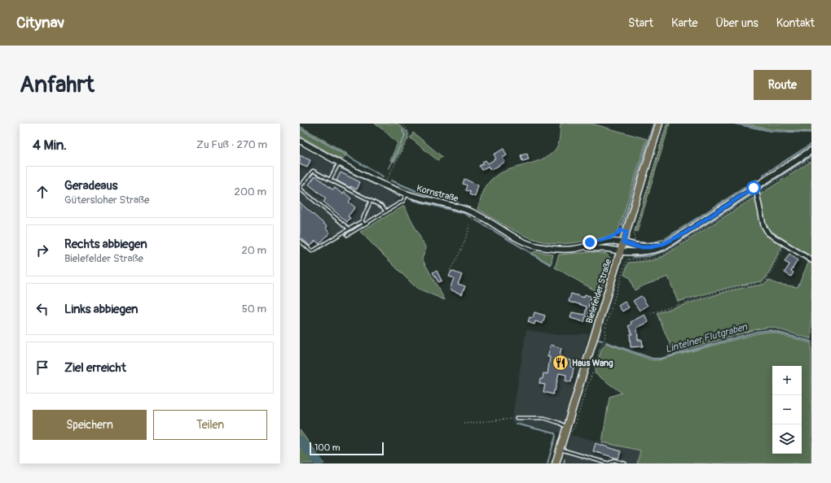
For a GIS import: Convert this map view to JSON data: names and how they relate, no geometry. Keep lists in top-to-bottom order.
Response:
{
  "streets": {
    "main road": ["Bielefelder Straße"],
    "street": ["Kornstraße"]
  },
  "crossings": [
    ["Kornstraße", "Bielefelder Straße"]
  ],
  "water": ["Lintelner Flutgraben"],
  "places": {
    "restaurant": ["Haus Wang"]
  },
  "scale_bar": "100 m",
  "page": {
    "header": "Citynav",
    "nav": [
      "Start",
      "Karte",
      "Über uns",
      "Kontakt"
    ],
    "buttons": [
      "Route",
      ["Speichern", "Teilen"]
    ],
    "title": "Anfahrt",
    "heading": ["4 Min.", "Zu Fuß · 270 m"],
    "list": [
      ["Geradeaus", "Gütersloher Straße", "200 m"],
      ["Rechts abbiegen", "Bielefelder Straße", "20 m"],
      ["Links abbiegen", "50 m"],
      "Ziel erreicht"
    ],
    "map_buttons": ["+", "−"],
    "scale": "100 m"
  }
}
